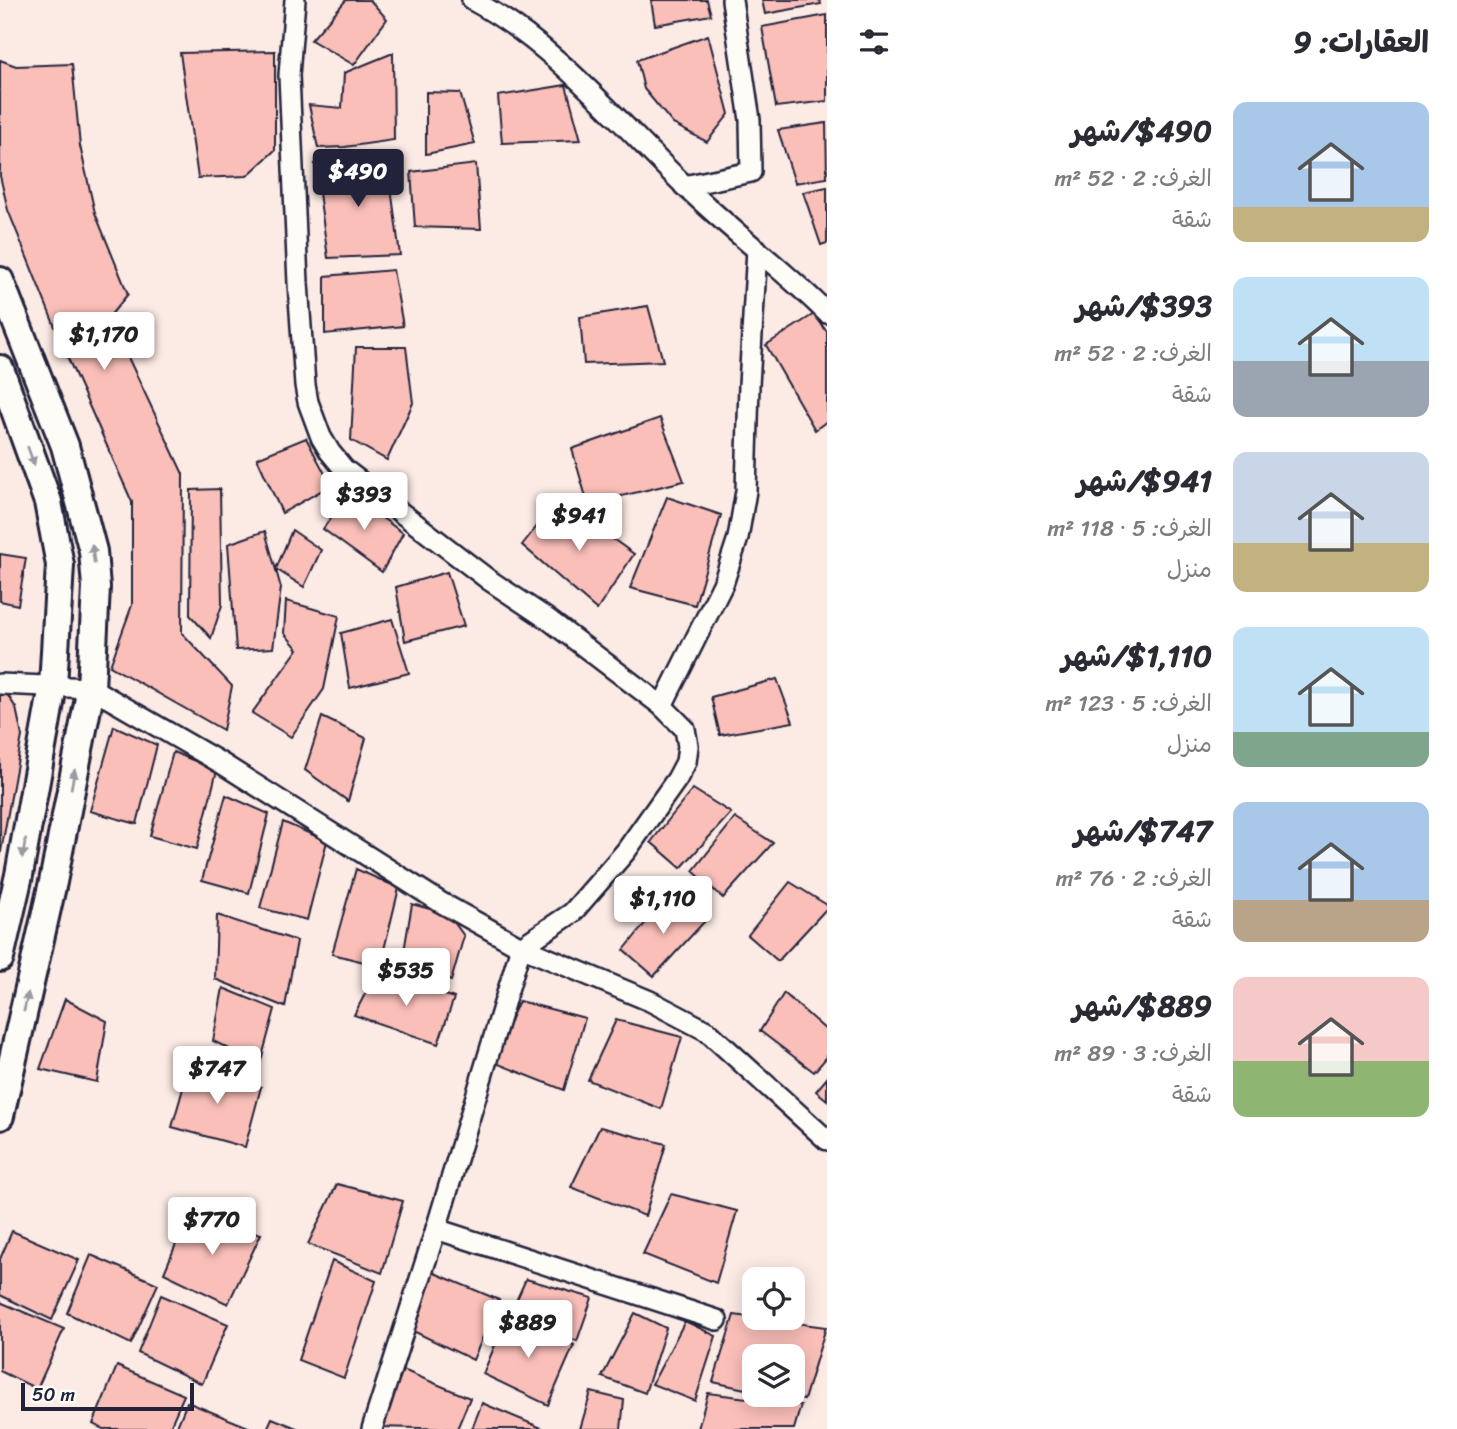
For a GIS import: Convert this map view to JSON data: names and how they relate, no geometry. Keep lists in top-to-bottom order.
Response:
{
  "scale_bar": "50 m",
  "page": {
    "heading": "العقارات: 9",
    "list": [
      {
        "name": "$490/شهر",
        "note": "الغرف: 2 · 52 m² · شقة"
      },
      {
        "name": "$393/شهر",
        "note": "الغرف: 2 · 52 m² · شقة"
      },
      {
        "name": "$941/شهر",
        "note": "الغرف: 5 · 118 m² · منزل"
      },
      {
        "name": "$1,110/شهر",
        "note": "الغرف: 5 · 123 m² · منزل"
      },
      {
        "name": "$747/شهر",
        "note": "الغرف: 2 · 76 m² · شقة"
      },
      {
        "name": "$889/شهر",
        "note": "الغرف: 3 · 89 m² · شقة"
      }
    ],
    "price": [
      "$490",
      "$1,170",
      "$393",
      "$941",
      "$1,110",
      "$535",
      "$747",
      "$770",
      "$889"
    ],
    "scale": "50 m"
  }
}
